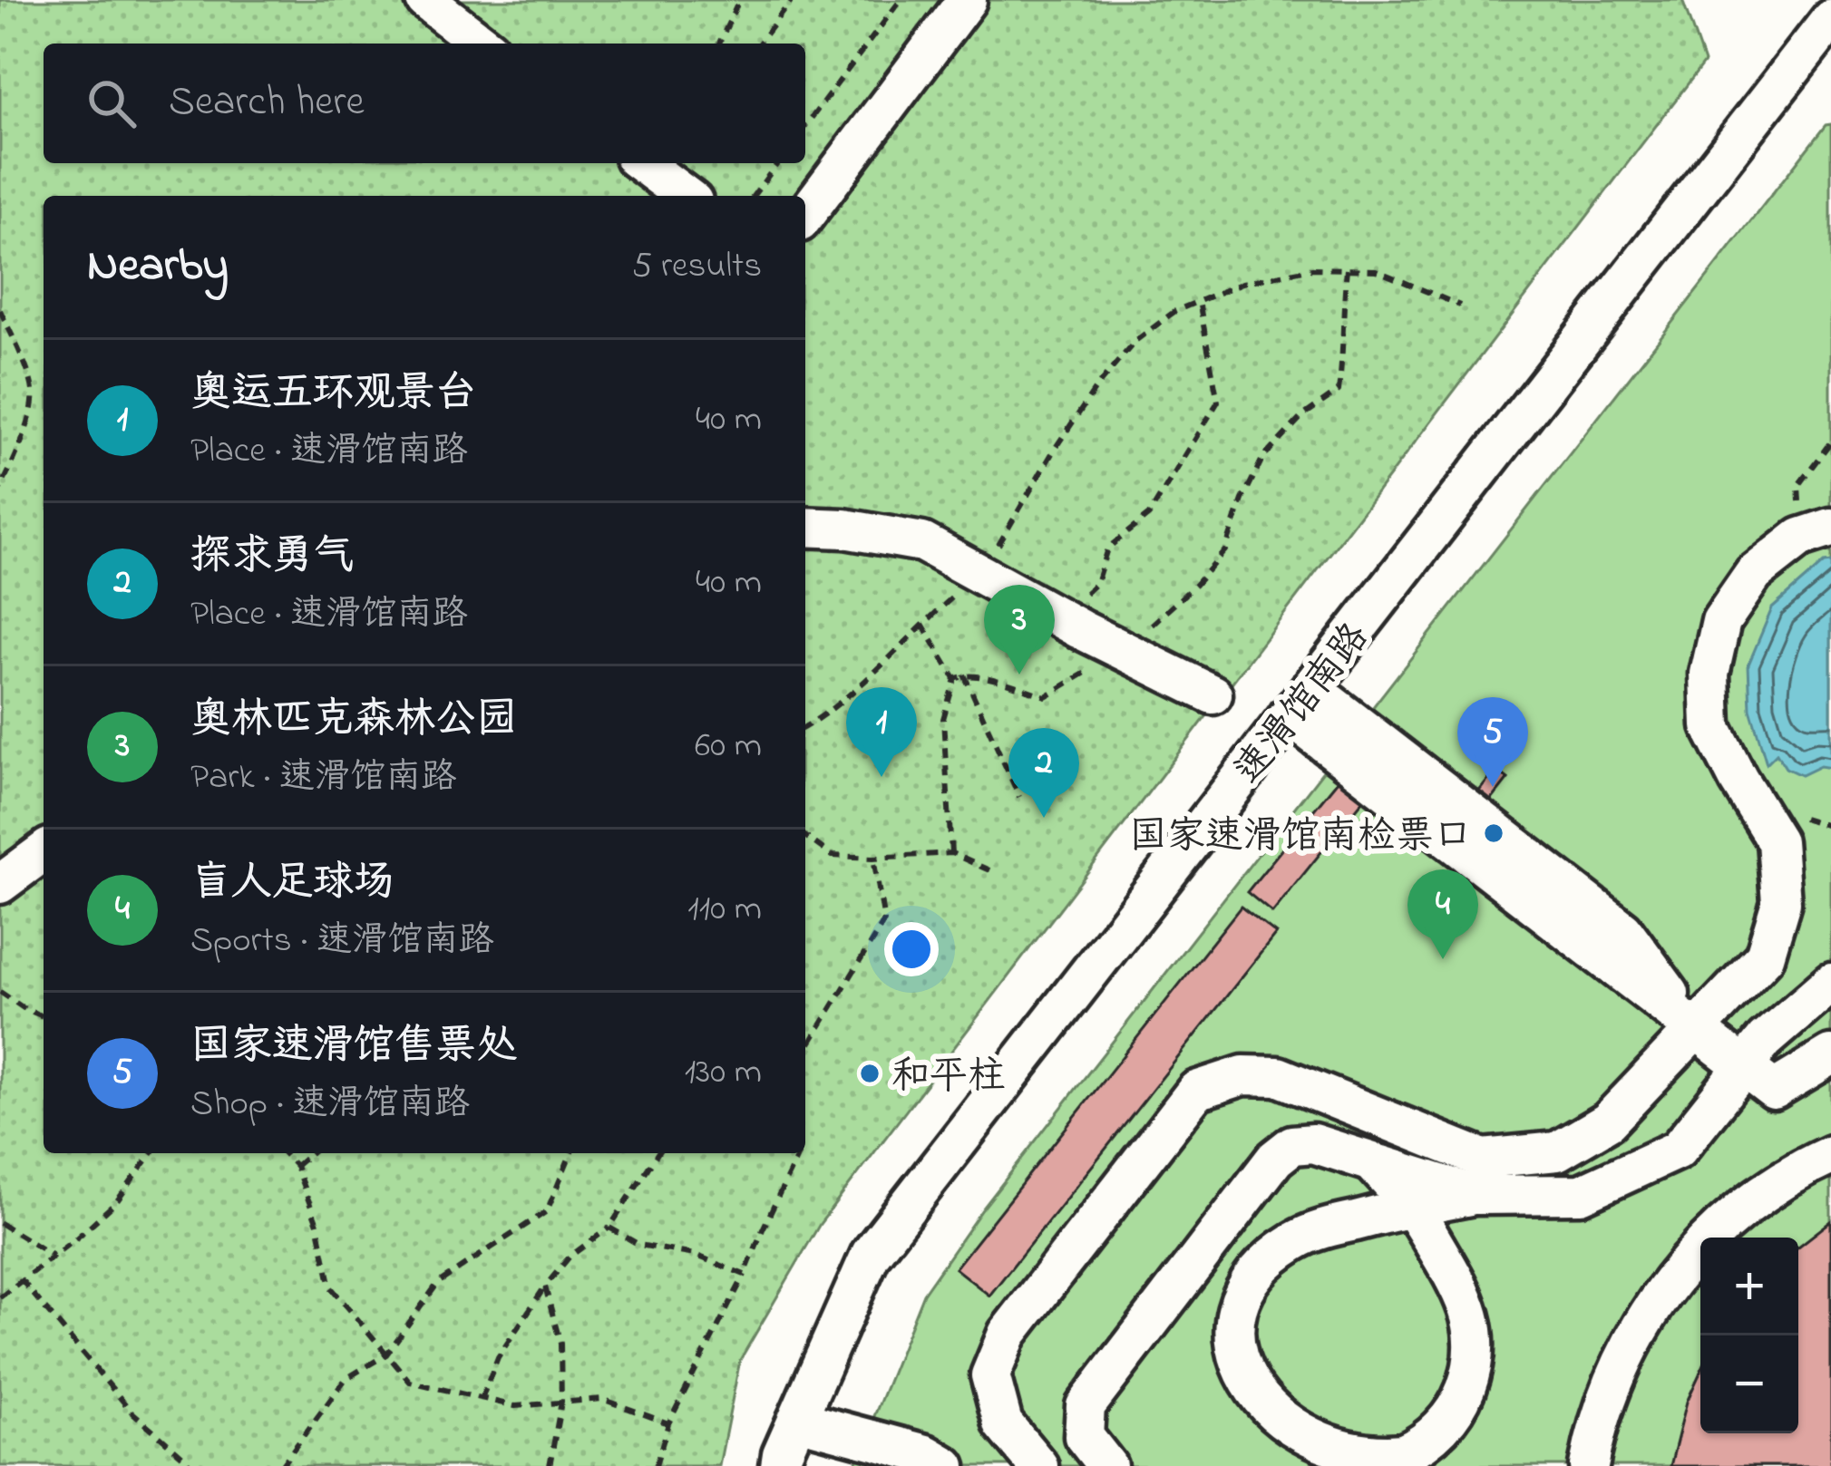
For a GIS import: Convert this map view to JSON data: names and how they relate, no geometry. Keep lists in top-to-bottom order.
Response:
{
  "streets": {
    "street": ["速滑馆南路"]
  },
  "places": ["国家速滑馆南检票口", "和平柱"],
  "page": {
    "search": "Search here",
    "heading": ["Nearby", "5 results"],
    "list": [
      {
        "mark": "1",
        "name": "奥运五环观景台",
        "note": "Place · 速滑馆南路",
        "value": "40 m"
      },
      {
        "mark": "2",
        "name": "探求勇气",
        "note": "Place · 速滑馆南路",
        "value": "40 m"
      },
      {
        "mark": "3",
        "name": "奥林匹克森林公园",
        "note": "Park · 速滑馆南路",
        "value": "60 m"
      },
      {
        "mark": "4",
        "name": "盲人足球场",
        "note": "Sports · 速滑馆南路",
        "value": "110 m"
      },
      {
        "mark": "5",
        "name": "国家速滑馆售票处",
        "note": "Shop · 速滑馆南路",
        "value": "130 m"
      }
    ],
    "pins": [
      "3",
      "1",
      "5",
      "2",
      "4"
    ],
    "map_buttons": ["+", "−"]
  }
}
